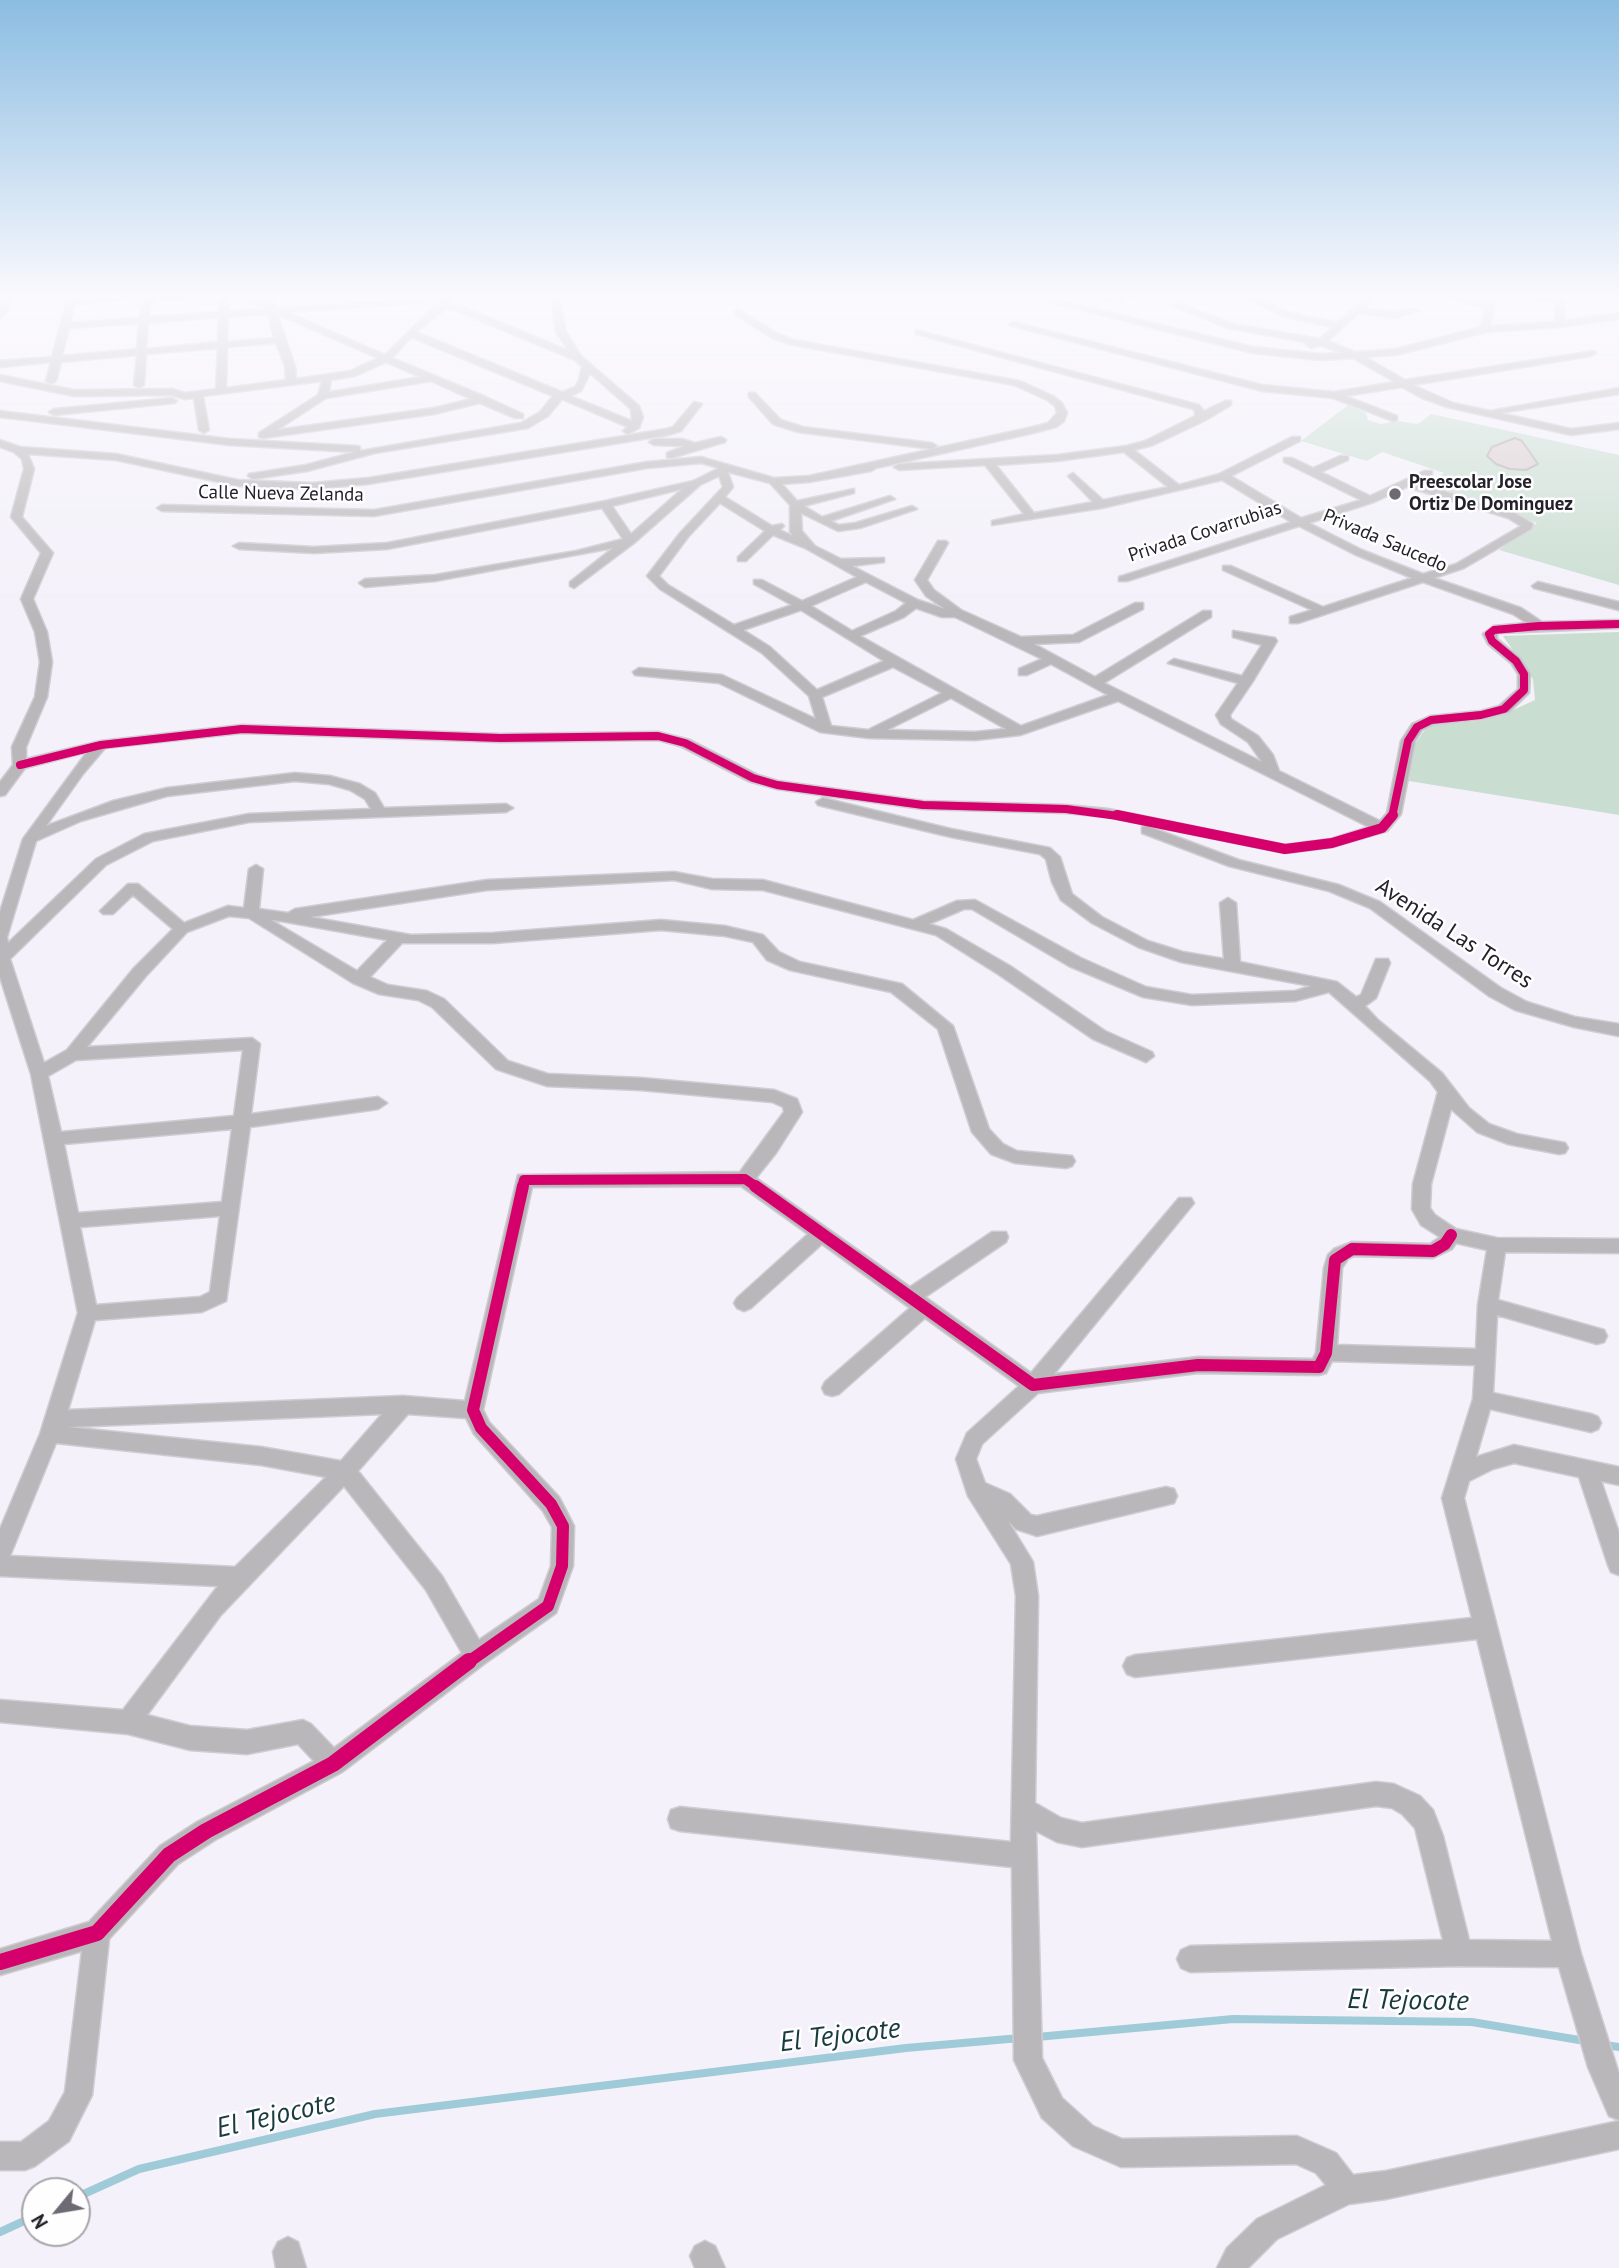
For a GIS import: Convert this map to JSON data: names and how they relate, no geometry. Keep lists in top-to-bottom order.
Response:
{
  "streets": {
    "street": [
      "Calle Nueva Zelanda",
      "Privada Covarrubias",
      "Privada Saucedo",
      "Avenida Las Torres"
    ]
  },
  "crossings": [
    ["Privada Covarrubias", "Privada Saucedo"]
  ],
  "water": ["El Tejocote"],
  "places": ["Preescolar Jose Ortiz De Dominguez"],
  "north": "bottom left"
}
